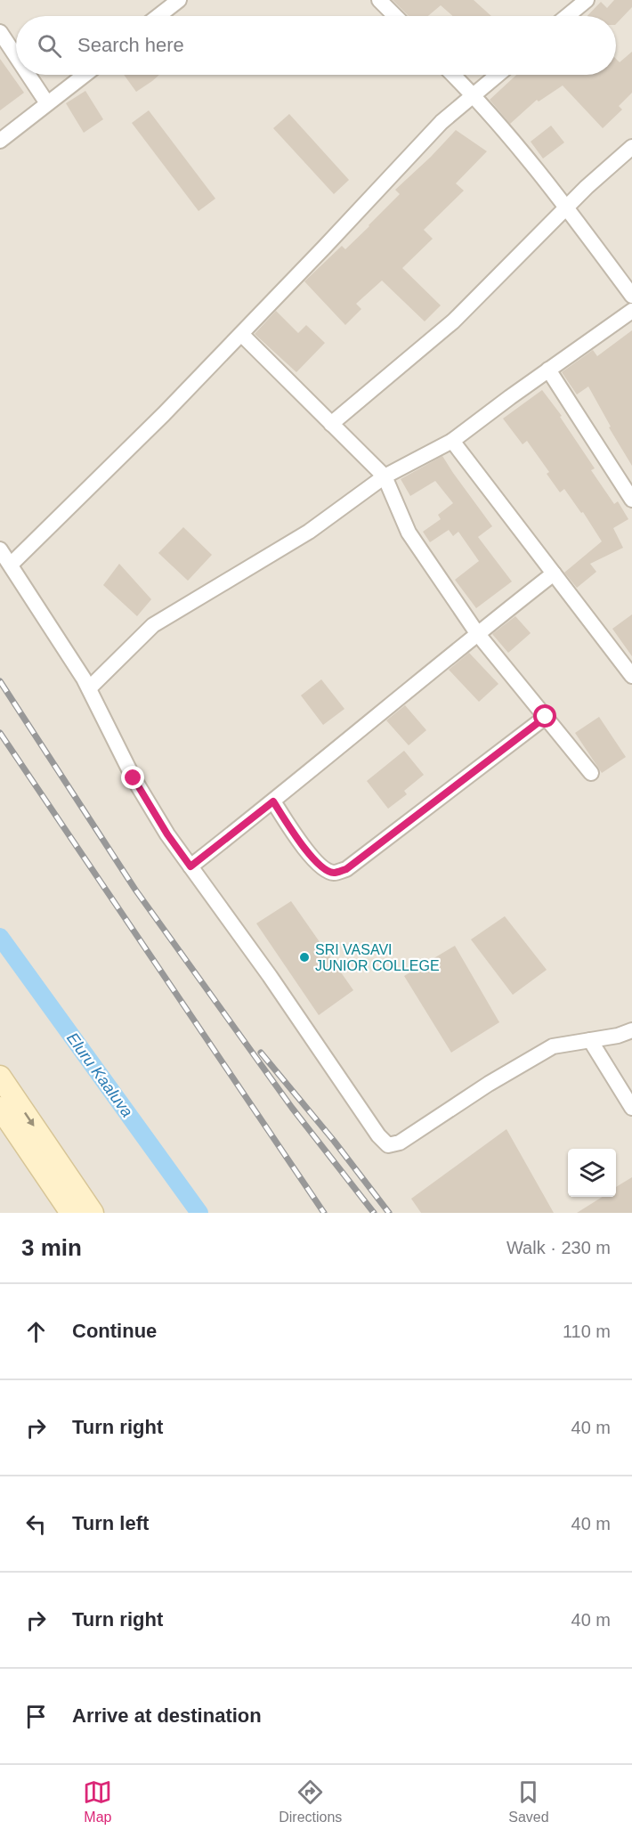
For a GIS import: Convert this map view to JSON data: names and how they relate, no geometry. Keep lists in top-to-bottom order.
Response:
{
  "water": ["Eluru Kaaluva"],
  "places": ["SRI VASAVI JUNIOR COLLEGE"],
  "page": {
    "search": "Search here",
    "heading": ["3 min", "Walk · 230 m"],
    "list": [
      ["Continue", "110 m"],
      ["Turn right", "40 m"],
      ["Turn left", "40 m"],
      ["Turn right", "40 m"],
      "Arrive at destination"
    ],
    "nav": ["Map", "Directions", "Saved"]
  }
}
